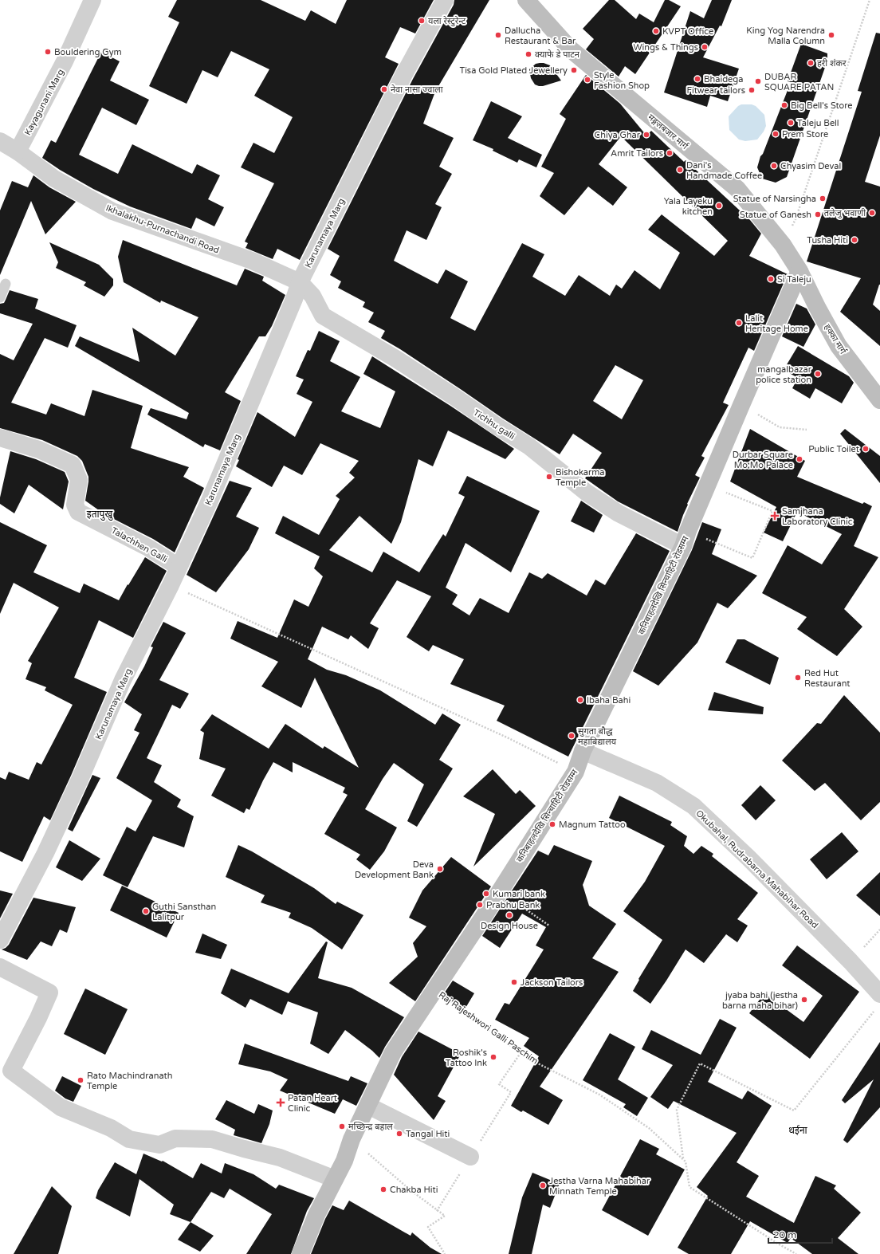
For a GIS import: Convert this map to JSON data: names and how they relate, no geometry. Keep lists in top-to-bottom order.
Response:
{
  "streets": {
    "street": [
      "Kayagunani Marg",
      "मङ्गलबजार मार्ग",
      "Ikhalakhu-Purnachandi Road",
      "Karunamaya Marg",
      "हक्का मार्ग",
      "Tichhu galli",
      "Talachhen Galli",
      "कनिबाहलदेखि सिन्चाहिटी रोडसम्म",
      "Okubahal, Rudrabarna Mahabihar Road"
    ],
    "path": ["Raj Rajeshwori Galli Paschim"]
  },
  "crossings": [
    ["Kayagunani Marg", "Ikhalakhu-Purnachandi Road"],
    ["मङ्गलबजार मार्ग", "हक्का मार्ग"],
    ["मङ्गलबजार मार्ग", "कनिबाहलदेखि सिन्चाहिटी रोडसम्म"],
    ["Ikhalakhu-Purnachandi Road", "Karunamaya Marg"],
    ["Ikhalakhu-Purnachandi Road", "Tichhu galli"],
    ["Karunamaya Marg", "Tichhu galli"],
    ["Karunamaya Marg", "Talachhen Galli"],
    ["हक्का मार्ग", "कनिबाहलदेखि सिन्चाहिटी रोडसम्म"],
    ["Tichhu galli", "कनिबाहलदेखि सिन्चाहिटी रोडसम्म"],
    ["कनिबाहलदेखि सिन्चाहिटी रोडसम्म", "Okubahal, Rudrabarna Mahabihar Road"],
    ["कनिबाहलदेखि सिन्चाहिटी रोडसम्म", "Raj Rajeshwori Galli Paschim"]
  ],
  "districts": ["इतापुखु", "थईना"],
  "places": {
    "other": [
      "यला रेस्टुरेन्ट",
      "KVPT Office",
      "Dallucha Restaurant & Bar",
      "King Yog Narendra Malla Column",
      "Wings & Things",
      "Bouldering Gym",
      "क्याफे डे पाटन",
      "हरी शंकर",
      "Tisa Gold Plated Jewellery",
      "Bhaidega",
      "Style Fashion Shop",
      "DUBAR SQUARE PATAN",
      "नेवा नासा ज्वाला",
      "Fitwear tailors",
      "Big Bell's Store",
      "Taleju Bell",
      "Prem Store",
      "Chiya Ghar",
      "Amrit Tailors",
      "Chyasim Deval",
      "Dani's Handmade Coffee",
      "Statue of Narsingha",
      "Yala Layeku kitchen",
      "तलेजु भवाणी",
      "Statue of Ganesh",
      "Tusha Hiti",
      "Si Taleju",
      "Lalit Heritage Home",
      "mangalbazar police station",
      "Public Toilet",
      "Durbar Square Mo:Mo Palace",
      "Bishokarma Temple",
      "Red Hut Restaurant",
      "Ibaha Bahi",
      "सुगता बौद्ध महाबिद्यालय",
      "Magnum Tattoo",
      "Deva Development Bank",
      "Kumari bank",
      "Prabhu Bank",
      "Guthi Sansthan Lalitpur",
      "Design House",
      "Jackson Tailors",
      "jyaba bahi (jestha barna maha bihar)",
      "Roshik's Tattoo Ink",
      "Rato Machindranath Temple",
      "मच्छिन्द्र बहाल",
      "Tangal Hiti",
      "Jestha Varna Mahabihar Minnath Temple",
      "Chakba Hiti"
    ],
    "health": ["Samjhana Laboratory Clinic", "Patan Heart Clinic"]
  },
  "scale_bar": "20 m"
}
